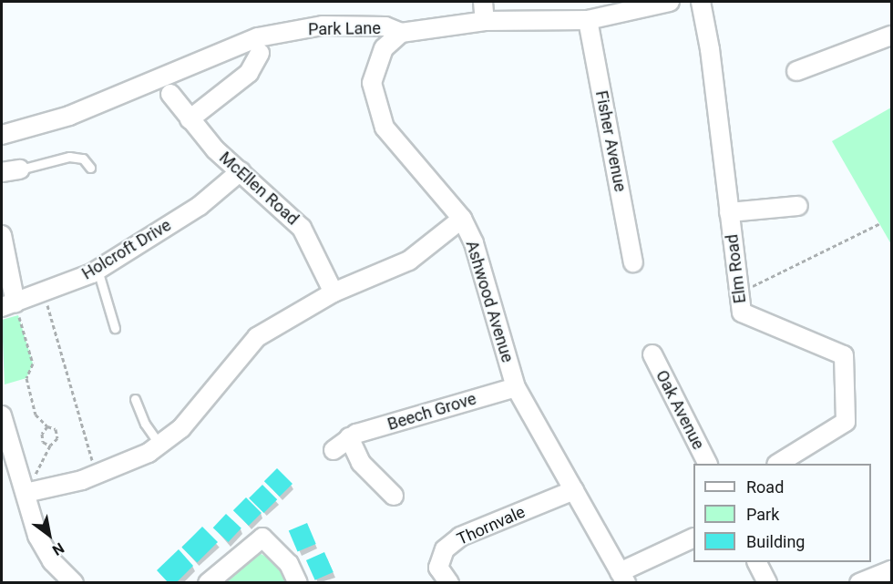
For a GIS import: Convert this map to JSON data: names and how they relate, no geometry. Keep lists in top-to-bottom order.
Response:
{
  "streets": {
    "street": [
      "Park Lane",
      "Fisher Avenue",
      "McEllen Road",
      "Holcroft Drive",
      "Elm Road",
      "Ashwood Avenue",
      "Oak Avenue",
      "Beech Grove",
      "Thornvale"
    ]
  },
  "crossings": [
    ["Park Lane", "Fisher Avenue"],
    ["Park Lane", "Ashwood Avenue"],
    ["McEllen Road", "Holcroft Drive"],
    ["Ashwood Avenue", "Beech Grove"],
    ["Ashwood Avenue", "Thornvale"]
  ],
  "legend": ["Road", "Park", "Building"],
  "north": "bottom right"
}
